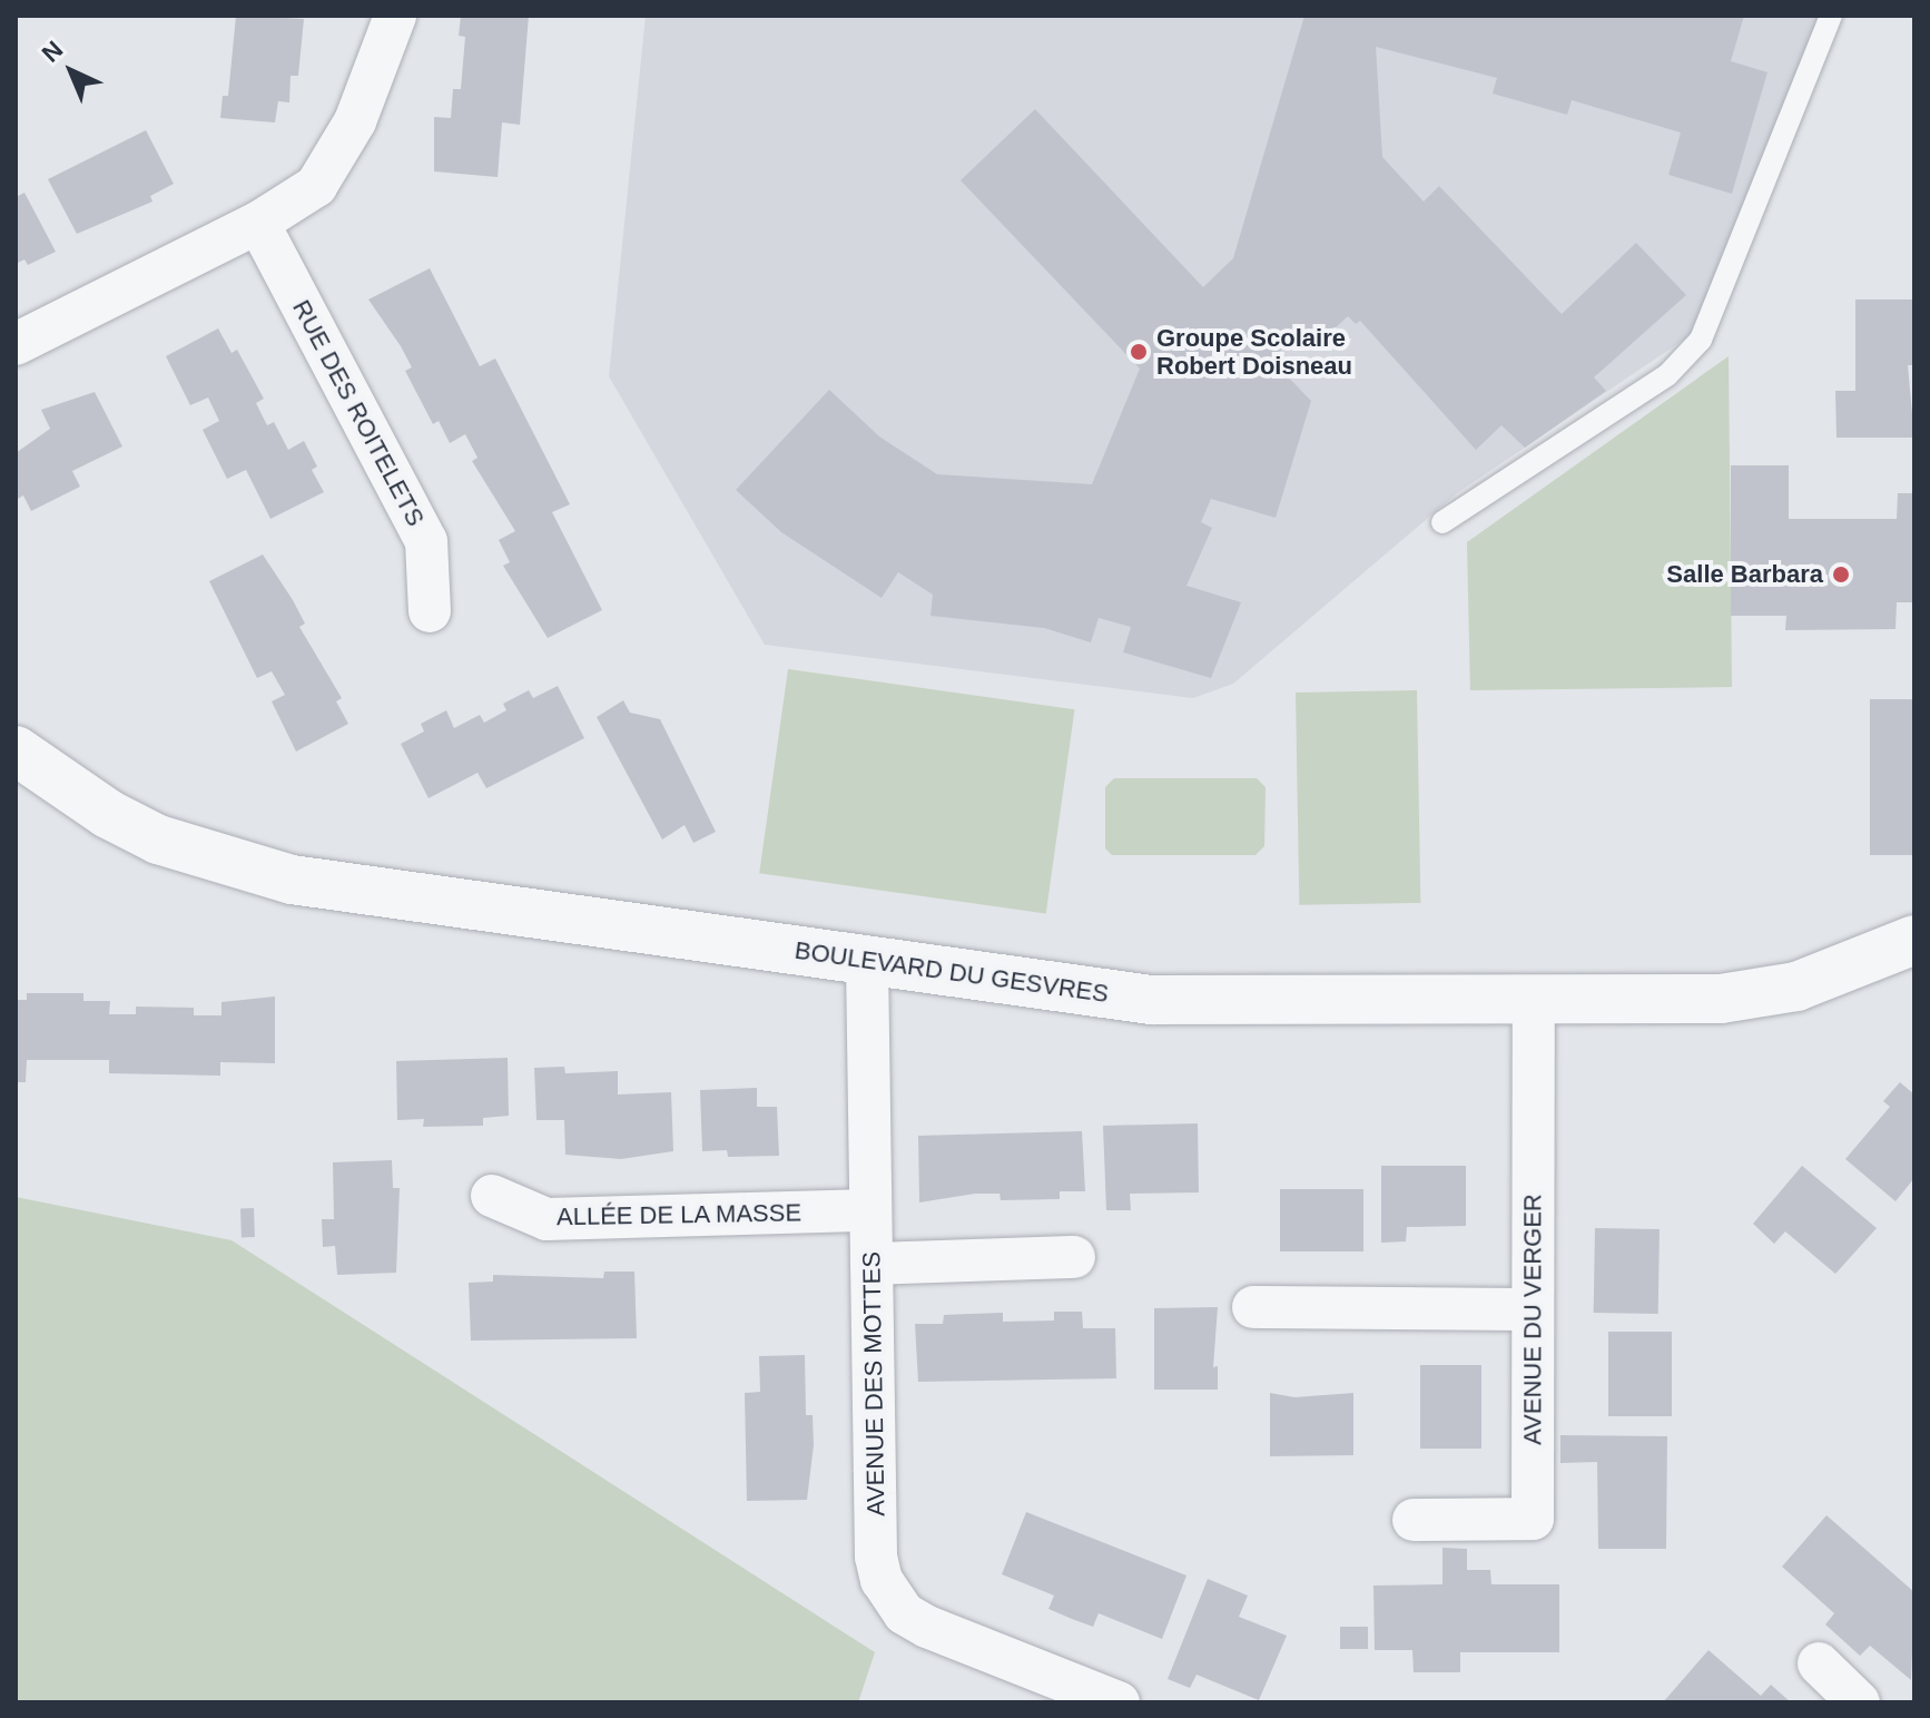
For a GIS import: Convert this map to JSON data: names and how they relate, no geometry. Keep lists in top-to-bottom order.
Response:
{
  "streets": {
    "street": [
      "RUE DES ROITELETS",
      "BOULEVARD DU GESVRES",
      "ALLÉE DE LA MASSE",
      "AVENUE DU VERGER",
      "AVENUE DES MOTTES"
    ]
  },
  "crossings": [
    ["BOULEVARD DU GESVRES", "AVENUE DU VERGER"],
    ["BOULEVARD DU GESVRES", "AVENUE DES MOTTES"],
    ["ALLÉE DE LA MASSE", "AVENUE DES MOTTES"]
  ],
  "places": ["Groupe Scolaire Robert Doisneau", "Salle Barbara"],
  "north": "top left"
}
